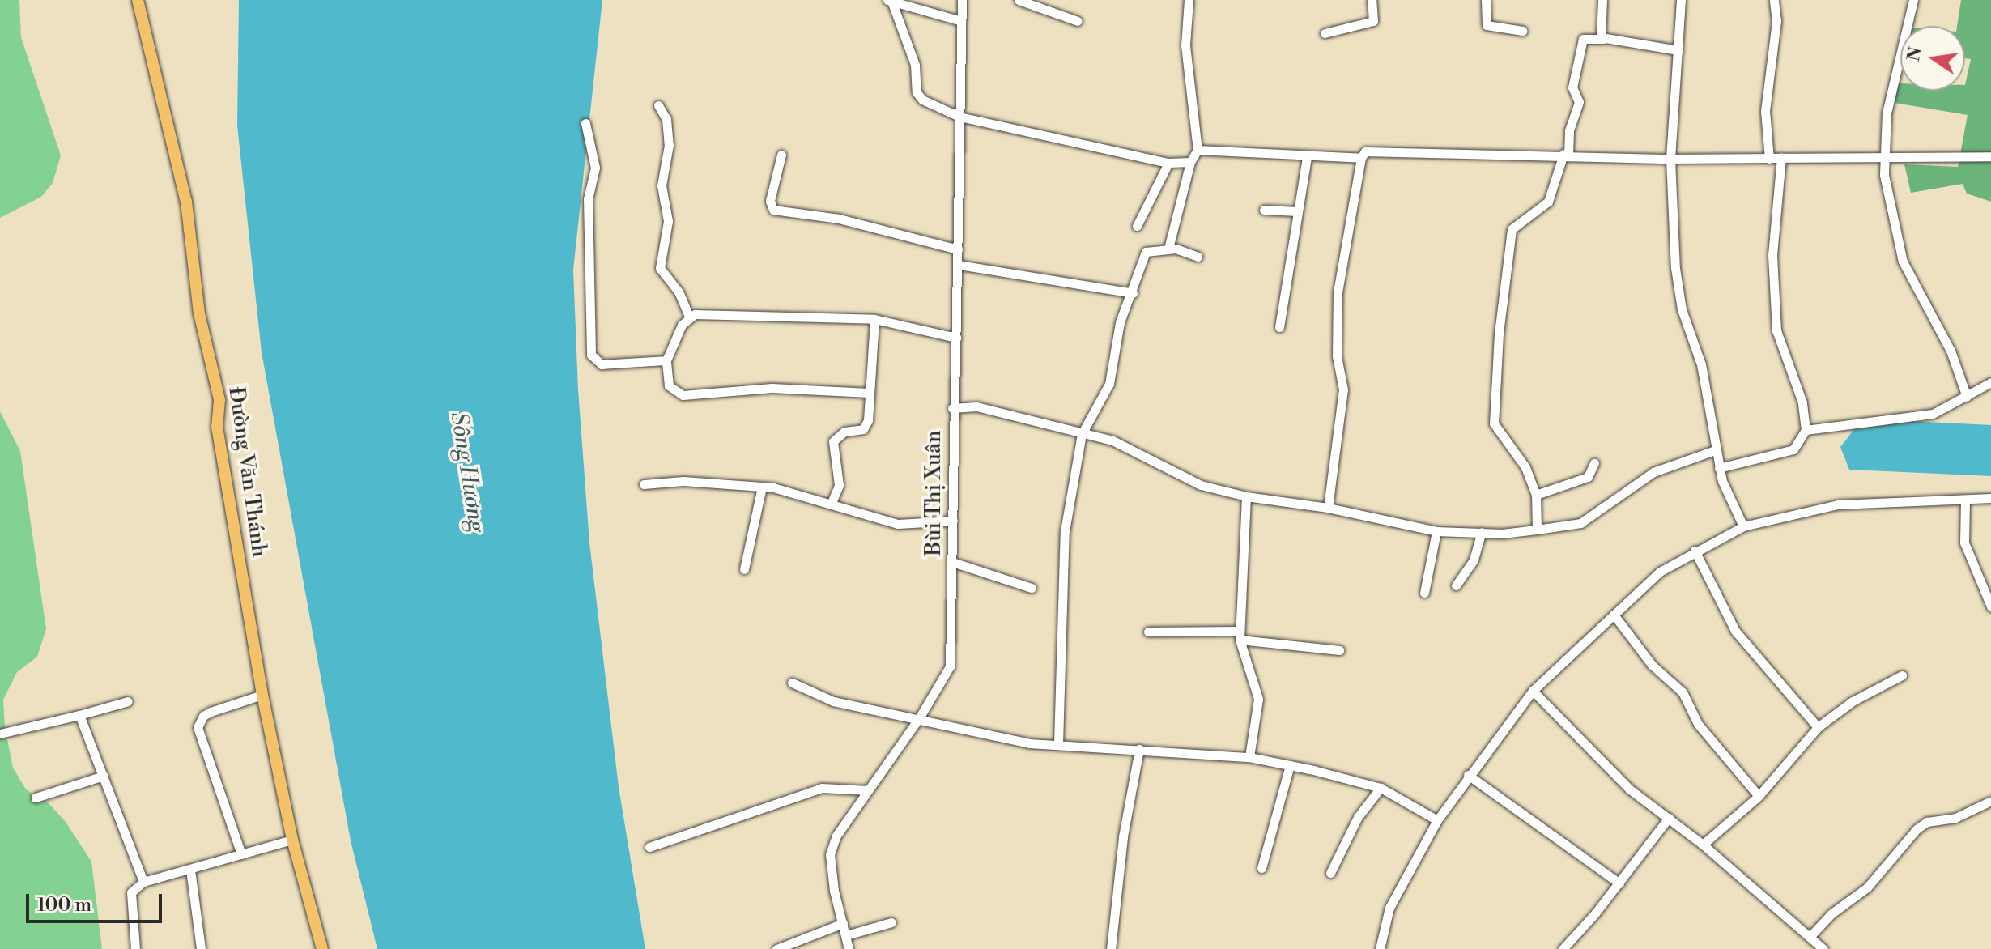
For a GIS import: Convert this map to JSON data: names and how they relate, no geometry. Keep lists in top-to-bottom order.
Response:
{
  "streets": {
    "main road": ["Đường Văn Thánh"],
    "street": ["Bùi Thị Xuân"]
  },
  "water": ["Sông Hương"],
  "scale_bar": "100 m",
  "north": "left"
}
